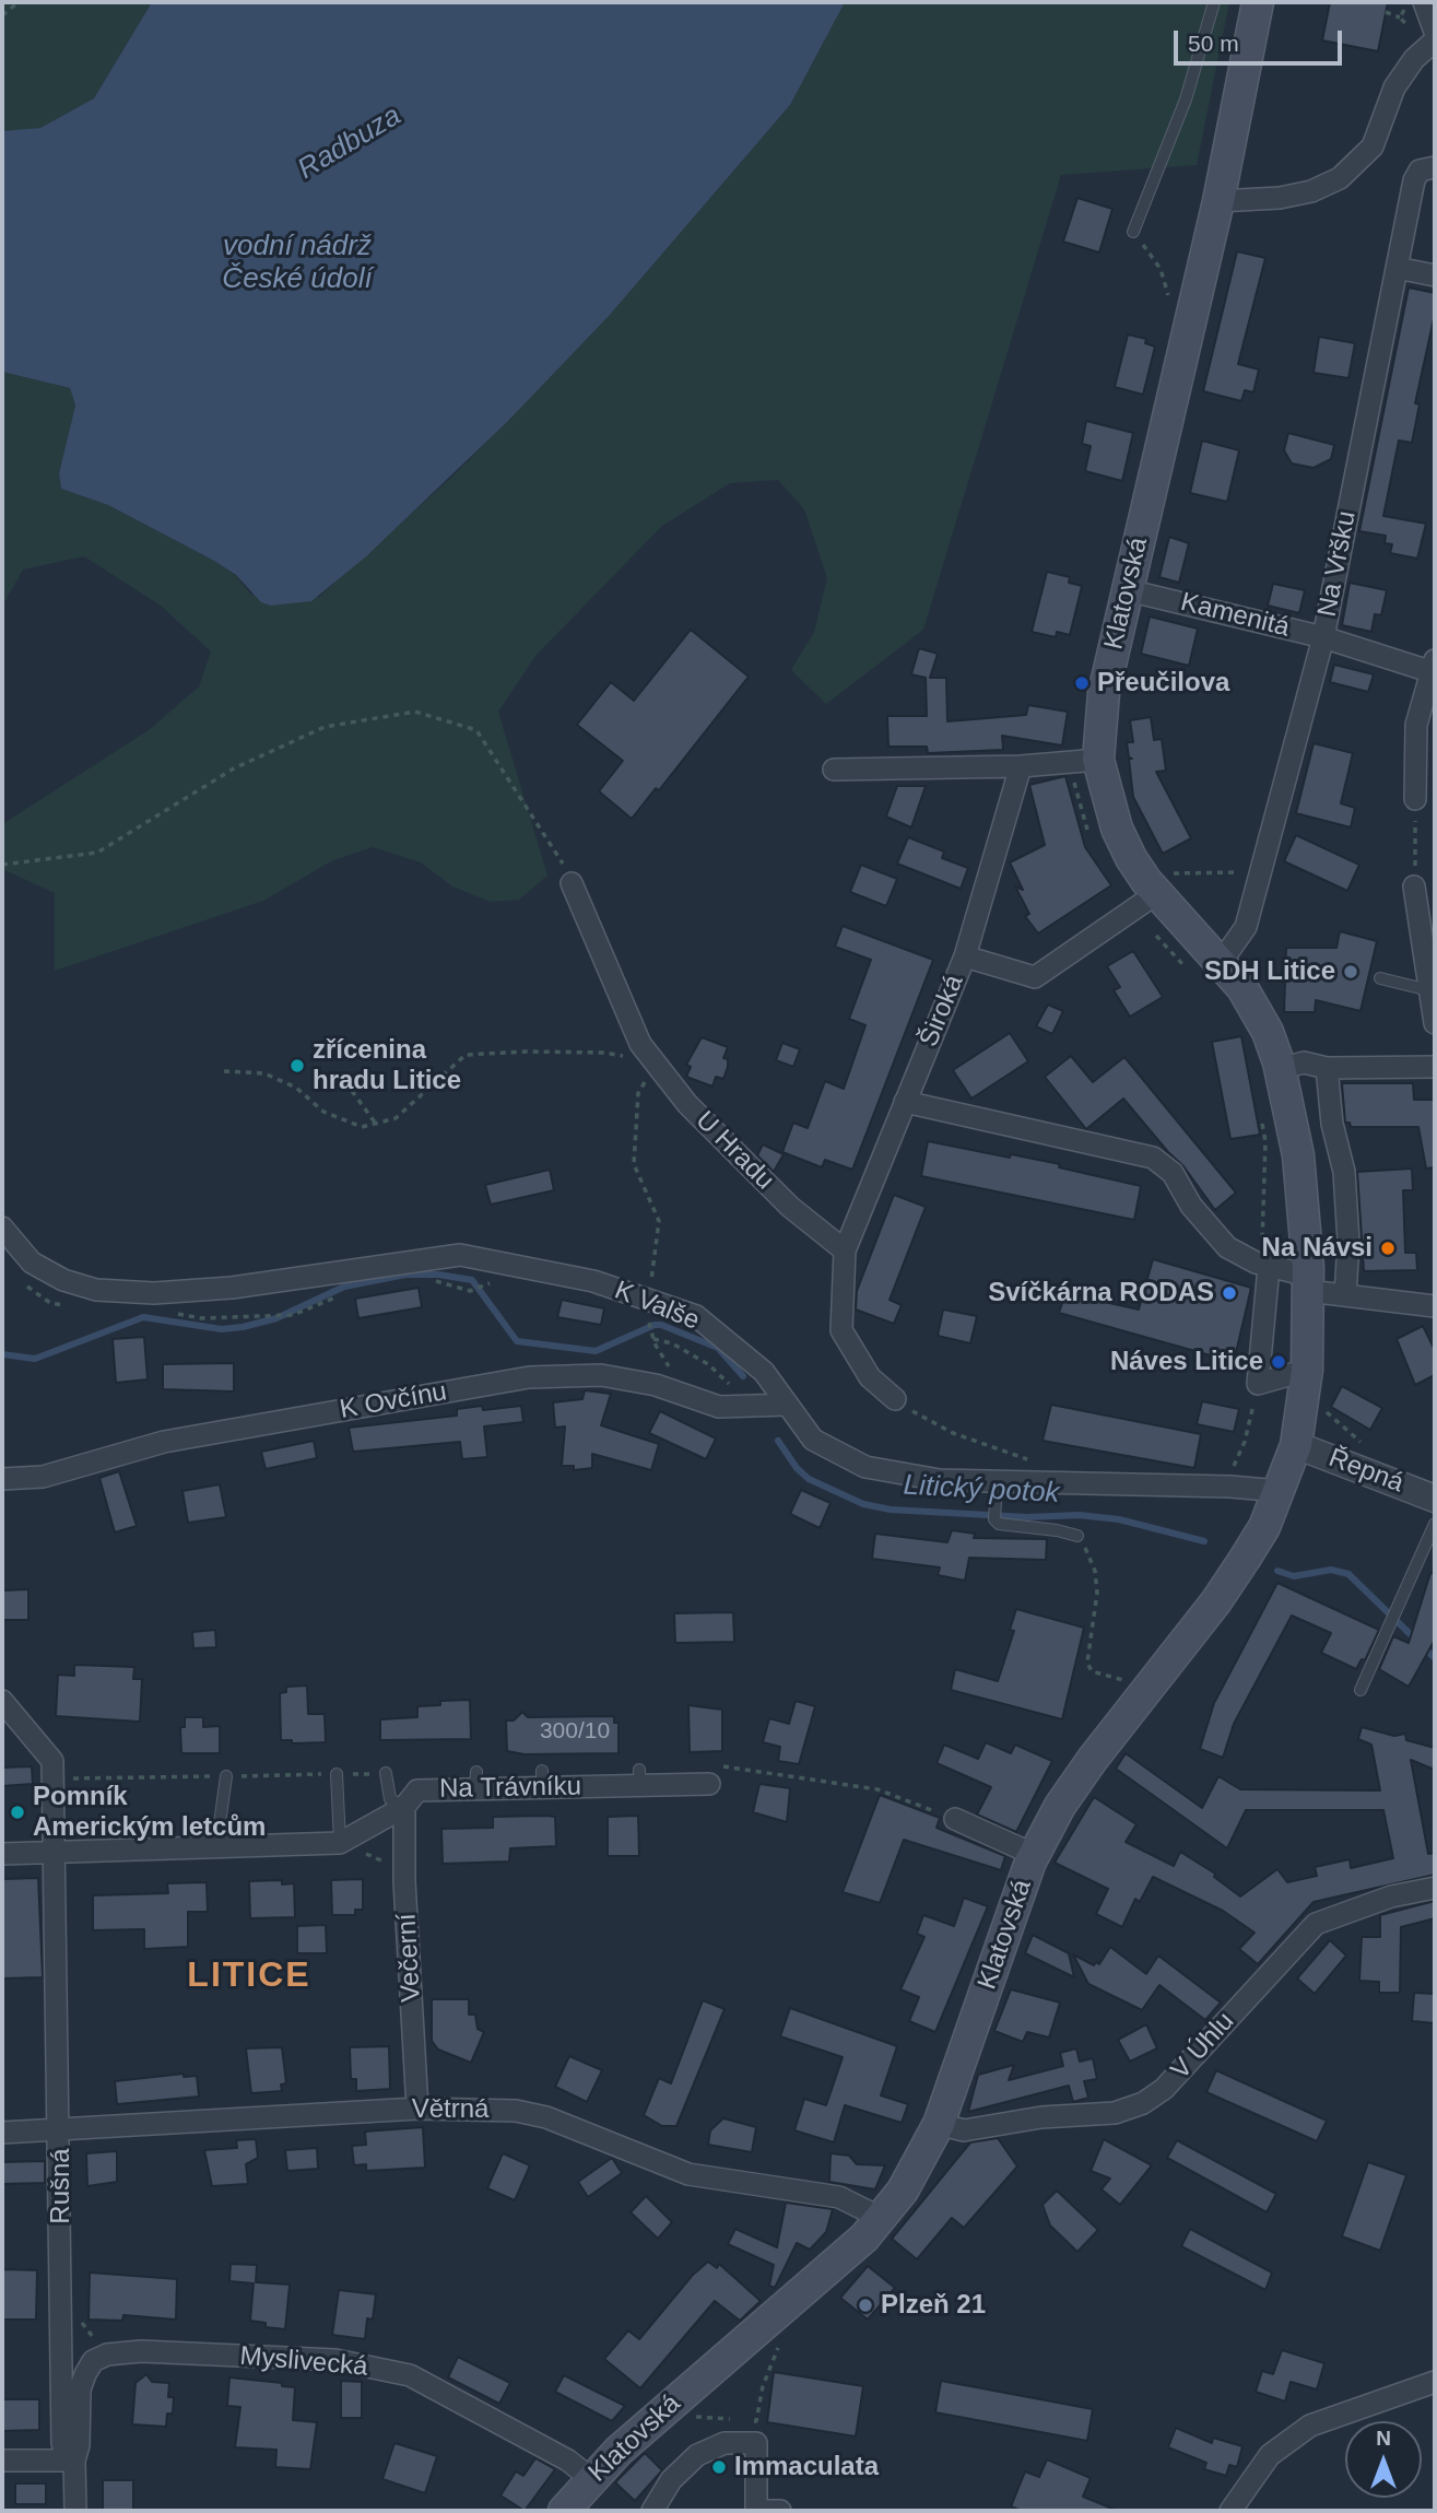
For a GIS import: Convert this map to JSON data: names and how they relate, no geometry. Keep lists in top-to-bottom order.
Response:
{
  "streets": {
    "main road": ["Klatovská"],
    "street": [
      "Na Vršku",
      "Kamenitá",
      "Široká",
      "U Hradu",
      "K Valše",
      "K Ovčínu",
      "Řepná",
      "Na Trávníku",
      "Večerní",
      "V Úhlu",
      "Větrná",
      "Rušná",
      "Myslivecká"
    ]
  },
  "crossings": [
    ["Na Vršku", "Klatovská"],
    ["Na Vršku", "Kamenitá"],
    ["Klatovská", "Kamenitá"],
    ["Klatovská", "K Valše"],
    ["Klatovská", "Řepná"],
    ["Klatovská", "V Úhlu"],
    ["Klatovská", "Větrná"],
    ["Klatovská", "Myslivecká"],
    ["Široká", "U Hradu"],
    ["K Valše", "K Ovčínu"],
    ["Na Trávníku", "Večerní"],
    ["Na Trávníku", "Rušná"],
    ["Večerní", "Větrná"],
    ["Větrná", "Rušná"],
    ["Rušná", "Myslivecká"]
  ],
  "districts": ["LITICE"],
  "water": ["Radbuza", "vodní nádrž České údolí", "Litický potok"],
  "places": [
    "Přeučilova",
    "SDH Litice",
    "zřícenina hradu Litice",
    "Na Návsi",
    "Svíčkárna RODAS",
    "Náves Litice",
    "Pomník Americkým letcům",
    "Plzeň 21",
    "Immaculata"
  ],
  "house_numbers": ["300/10"],
  "scale_bar": "50 m",
  "north": "top"
}
